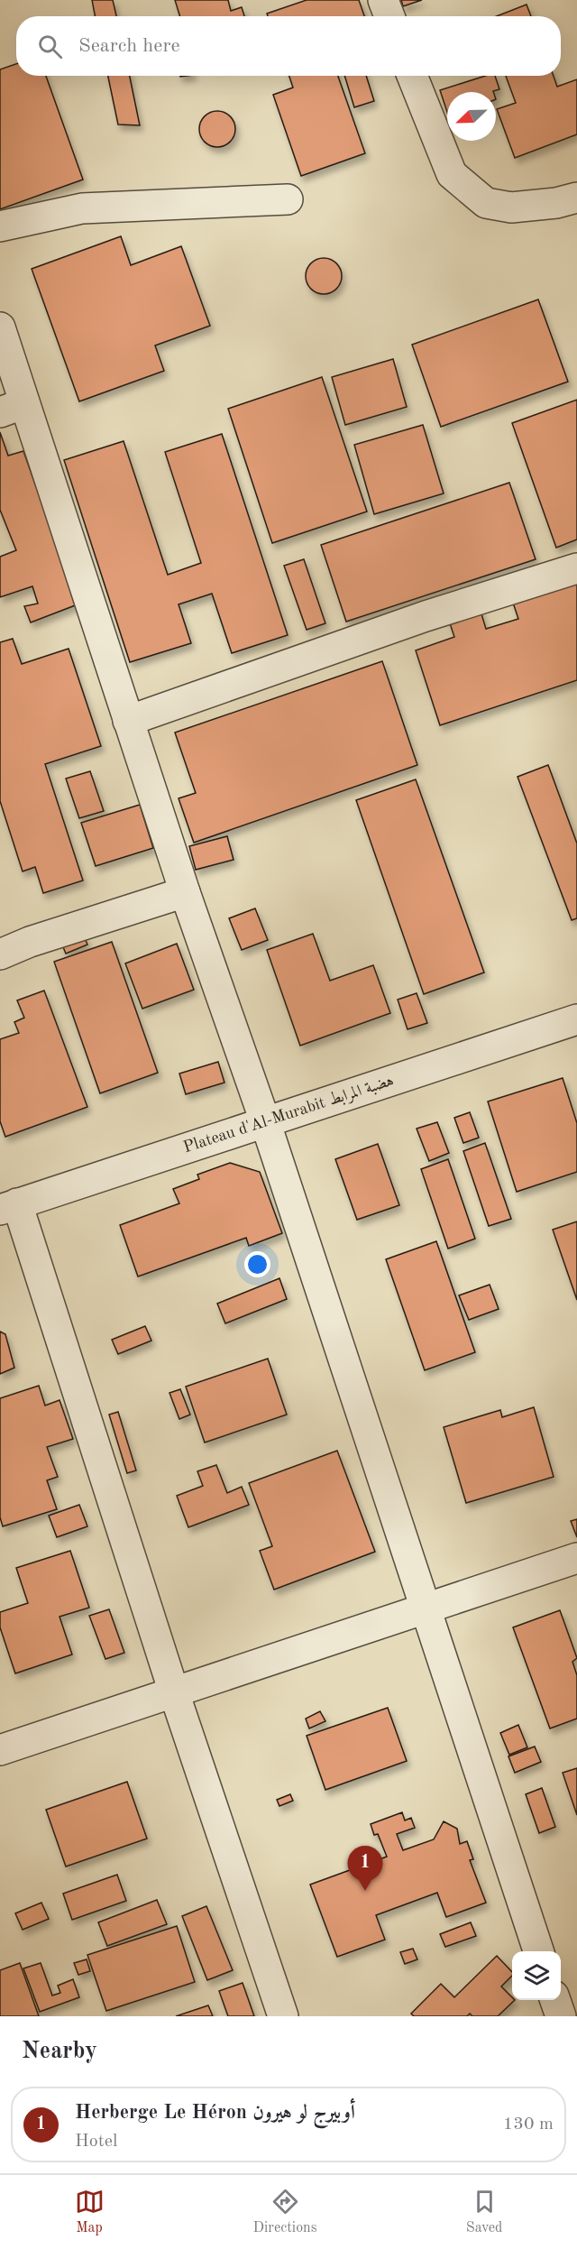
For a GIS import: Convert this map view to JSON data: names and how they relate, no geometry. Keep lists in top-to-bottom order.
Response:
{
  "streets": {
    "street": ["Plateau d'Al-Murabit هضبة المرابط"]
  },
  "north": "bottom left",
  "page": {
    "search": "Search here",
    "pins": "1",
    "heading": "Nearby",
    "list": [
      {
        "mark": "1",
        "name": "Herberge Le Héron أوبيرج لو هيرون",
        "note": "Hotel",
        "value": "130 m"
      }
    ],
    "nav": ["Map", "Directions", "Saved"]
  }
}
